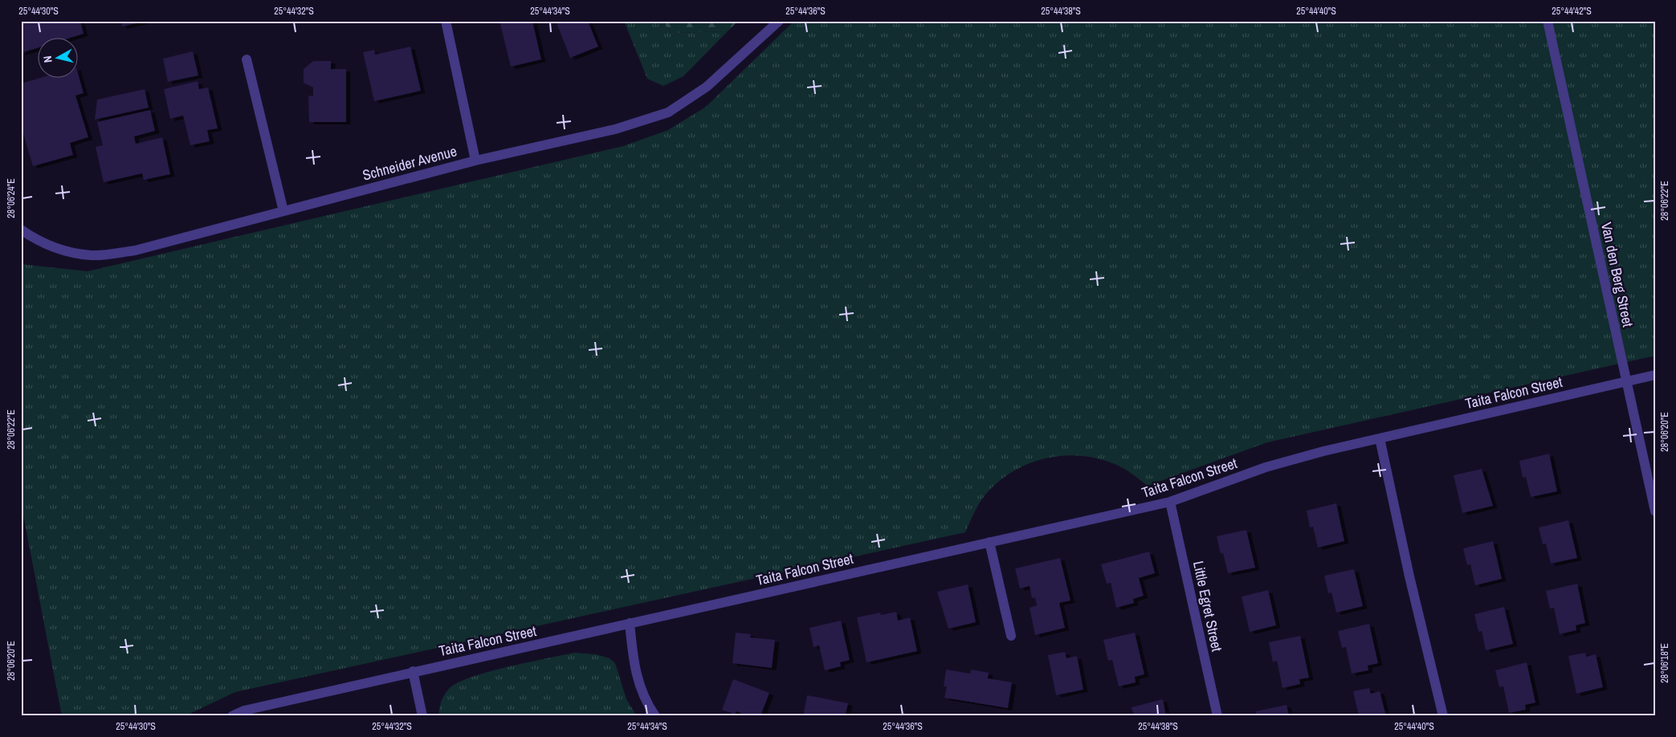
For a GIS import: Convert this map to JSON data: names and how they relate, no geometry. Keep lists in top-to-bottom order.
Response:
{
  "streets": {
    "street": [
      "Schneider Avenue",
      "Van den Berg Street",
      "Taita Falcon Street",
      "Little Egret Street"
    ]
  },
  "crossings": [
    ["Van den Berg Street", "Taita Falcon Street"],
    ["Taita Falcon Street", "Little Egret Street"]
  ],
  "north": "left",
  "coordinates": [
    "25°44'30\"S",
    "25°44'32\"S",
    "25°44'34\"S",
    "25°44'36\"S",
    "25°44'38\"S",
    "25°44'40\"S",
    "25°44'42\"S",
    "28°06'24\"E",
    "28°06'22\"E",
    "28°06'20\"E",
    "28°06'18\"E"
  ]
}
